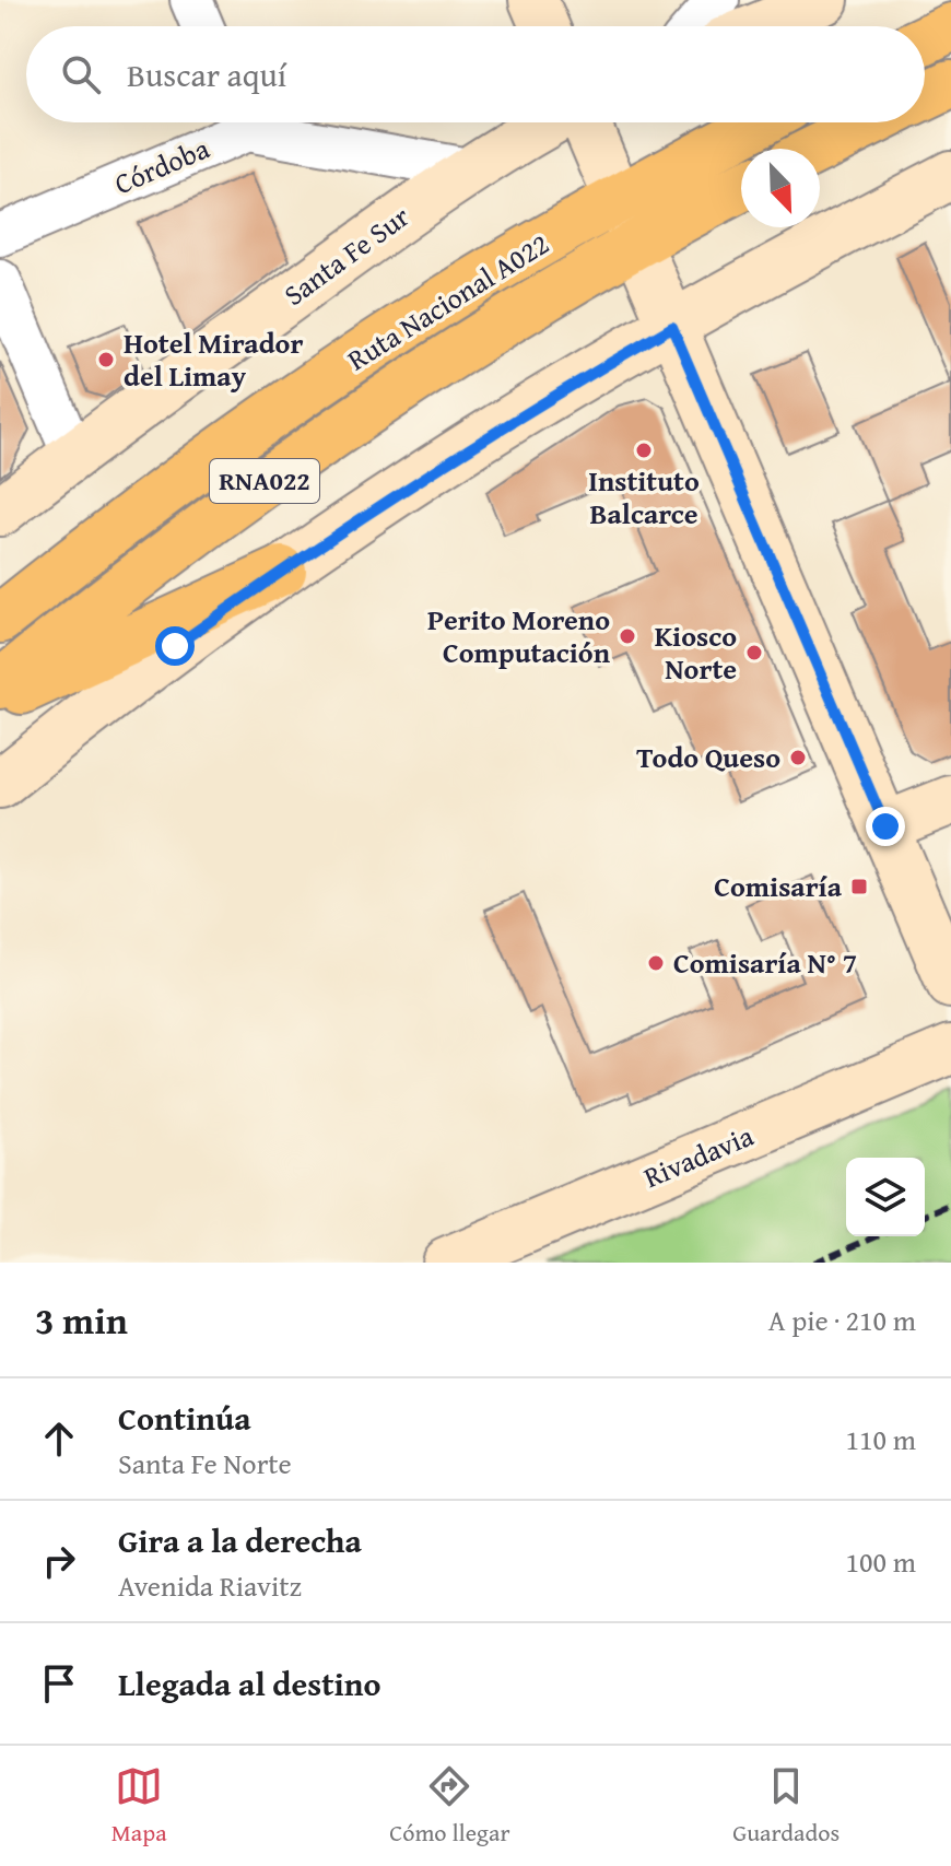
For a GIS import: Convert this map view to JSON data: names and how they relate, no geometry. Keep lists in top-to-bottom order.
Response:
{
  "streets": {
    "highway": ["Ruta Nacional A022", "RNA022"],
    "main road": ["Santa Fe Sur", "Rivadavia"],
    "street": ["Córdoba"]
  },
  "crossings": [
    ["Córdoba", "Santa Fe Sur"]
  ],
  "places": {
    "other": [
      "Hotel Mirador del Limay",
      "Instituto Balcarce",
      "Perito Moreno Computación",
      "Kiosco Norte",
      "Todo Queso",
      "Comisaría N° 7"
    ],
    "transit": ["Comisaría"]
  },
  "north": "bottom right",
  "page": {
    "search": "Buscar aquí",
    "heading": ["3 min", "A pie · 210 m"],
    "list": [
      ["Continúa", "Santa Fe Norte", "110 m"],
      ["Gira a la derecha", "Avenida Riavitz", "100 m"],
      "Llegada al destino"
    ],
    "nav": ["Mapa", "Cómo llegar", "Guardados"]
  }
}
